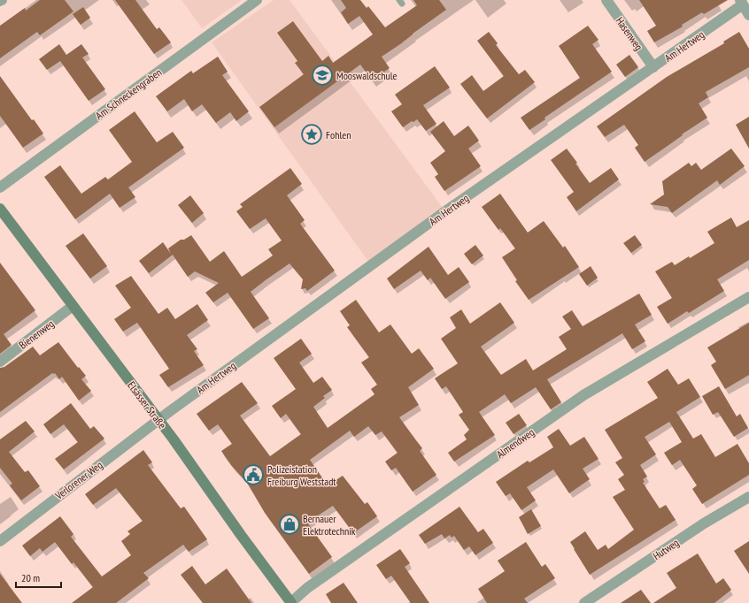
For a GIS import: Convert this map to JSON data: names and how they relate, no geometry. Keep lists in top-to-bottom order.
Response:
{
  "streets": {
    "main road": ["Elsässer Straße"],
    "street": [
      "Hasenweg",
      "Am Hertweg",
      "Am Schneckengraben",
      "Bienenweg",
      "Almendweg",
      "Verlorener Weg",
      "Hutweg"
    ]
  },
  "crossings": [
    ["Hasenweg", "Am Hertweg"],
    ["Am Hertweg", "Elsässer Straße"],
    ["Am Hertweg", "Verlorener Weg"],
    ["Bienenweg", "Elsässer Straße"],
    ["Elsässer Straße", "Almendweg"],
    ["Elsässer Straße", "Verlorener Weg"]
  ],
  "places": {
    "school or university": ["Mooswaldschule"],
    "place": ["Fohlen"],
    "public building": ["Polizeistation Freiburg Weststadt"],
    "shop": ["Bernauer Elektrotechnik"]
  },
  "scale_bar": "20 m"
}
